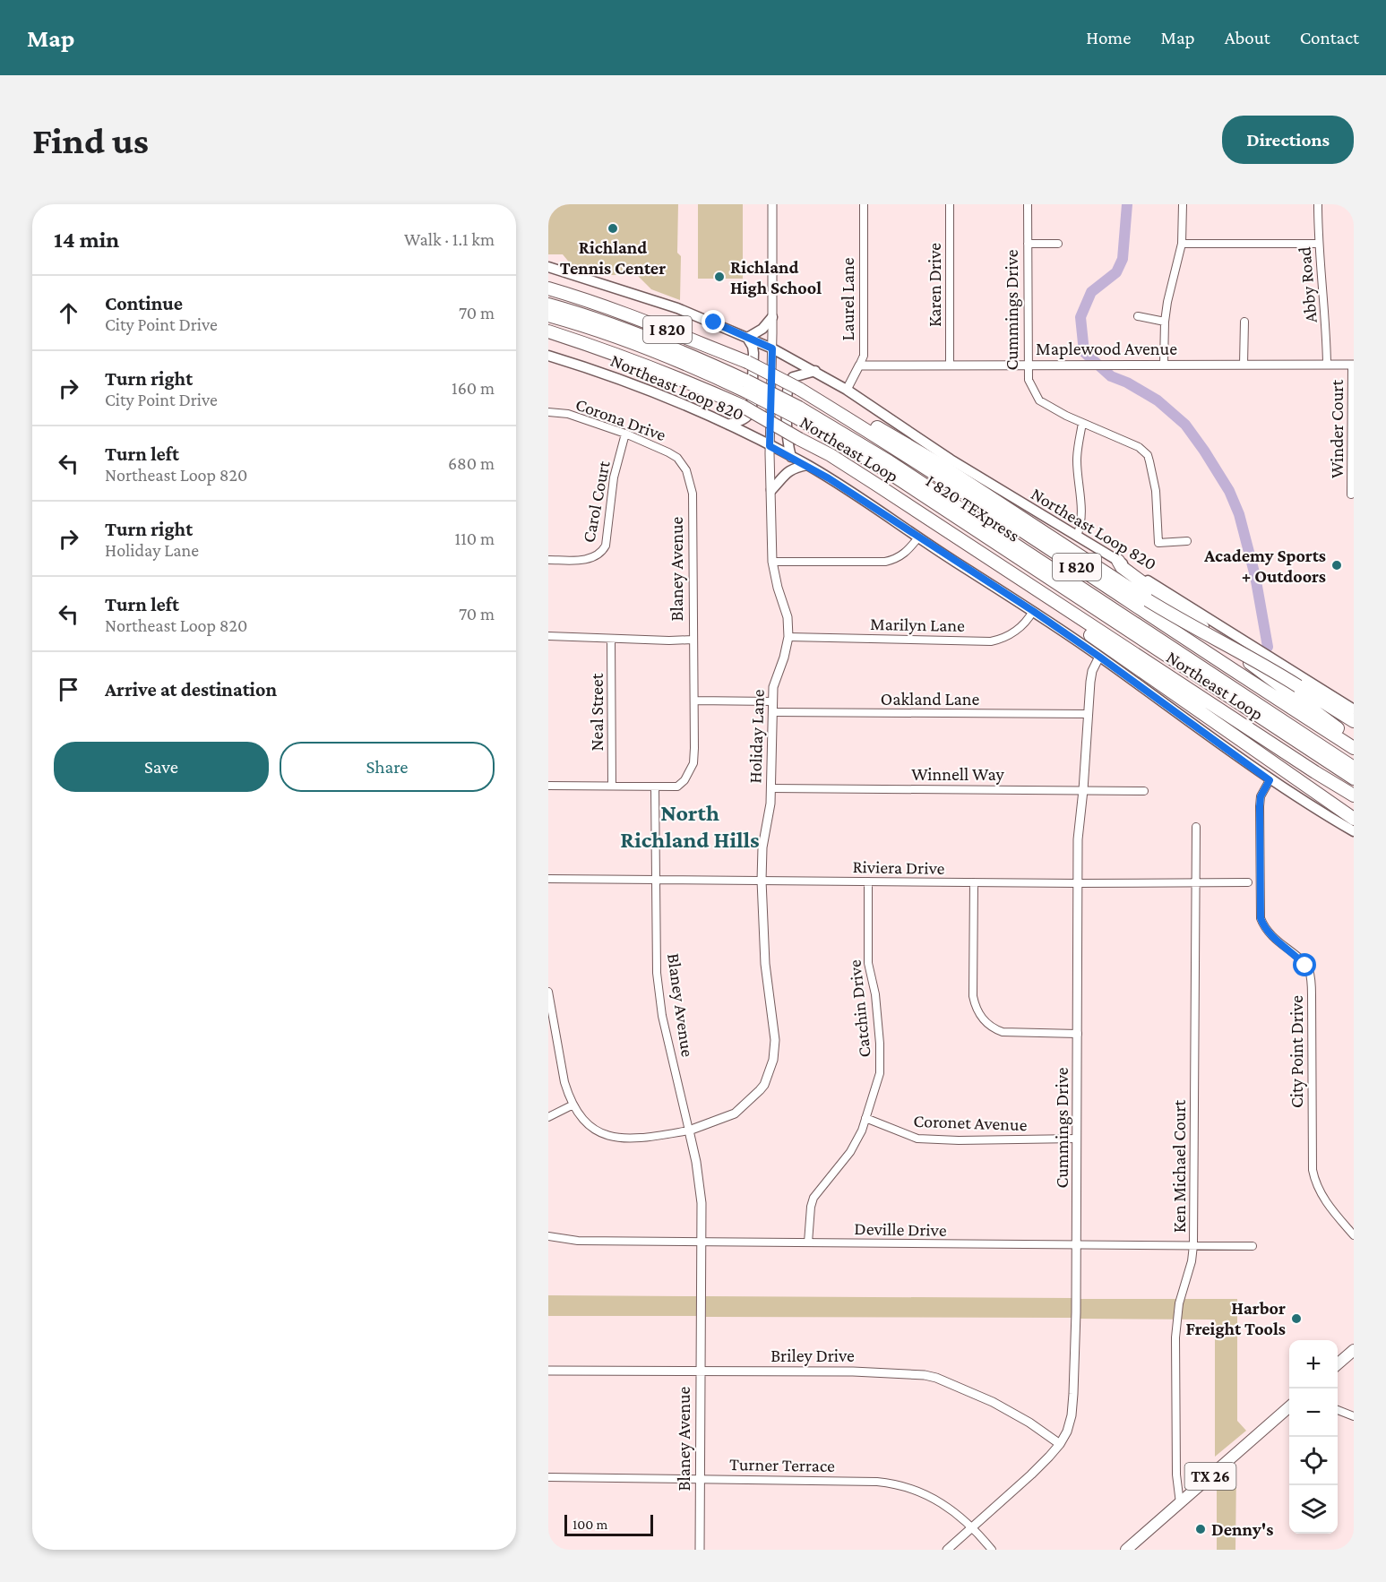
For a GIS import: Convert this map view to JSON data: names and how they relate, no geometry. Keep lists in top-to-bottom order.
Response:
{
  "streets": {
    "highway": ["I 820", "Northeast Loop", "I 820 TEXpress"],
    "main road": ["Northeast Loop 820", "TX 26"],
    "street": [
      "Karen Drive",
      "Abby Road",
      "Laurel Lane",
      "Cummings Drive",
      "Maplewood Avenue",
      "Corona Drive",
      "Winder Court",
      "Carol Court",
      "Blaney Avenue",
      "Marilyn Lane",
      "Oakland Lane",
      "Neal Street",
      "Holiday Lane",
      "Winnell Way",
      "Riviera Drive",
      "Catchin Drive",
      "City Point Drive",
      "Coronet Avenue",
      "Ken Michael Court",
      "Deville Drive",
      "Briley Drive",
      "Turner Terrace"
    ]
  },
  "crossings": [
    ["Karen Drive", "Maplewood Avenue"],
    ["Abby Road", "Maplewood Avenue"],
    ["Laurel Lane", "Maplewood Avenue"],
    ["Laurel Lane", "Northeast Loop 820"],
    ["Cummings Drive", "Maplewood Avenue"],
    ["Cummings Drive", "Northeast Loop 820"],
    ["Cummings Drive", "Oakland Lane"],
    ["Cummings Drive", "Winnell Way"],
    ["Cummings Drive", "Riviera Drive"],
    ["Cummings Drive", "Coronet Avenue"],
    ["Cummings Drive", "Deville Drive"],
    ["Cummings Drive", "Briley Drive"],
    ["Cummings Drive", "Turner Terrace"],
    ["Maplewood Avenue", "Winder Court"],
    ["Northeast Loop 820", "Marilyn Lane"],
    ["Northeast Loop 820", "Holiday Lane"],
    ["Northeast Loop 820", "City Point Drive"],
    ["Corona Drive", "Carol Court"],
    ["Corona Drive", "Blaney Avenue"],
    ["Blaney Avenue", "Holiday Lane"],
    ["Blaney Avenue", "Riviera Drive"],
    ["Blaney Avenue", "Deville Drive"],
    ["Blaney Avenue", "Briley Drive"],
    ["Blaney Avenue", "Turner Terrace"],
    ["Marilyn Lane", "Holiday Lane"],
    ["Oakland Lane", "Holiday Lane"],
    ["Holiday Lane", "Winnell Way"],
    ["Holiday Lane", "Riviera Drive"],
    ["Riviera Drive", "Catchin Drive"],
    ["Riviera Drive", "Ken Michael Court"],
    ["Catchin Drive", "Coronet Avenue"],
    ["Catchin Drive", "Deville Drive"],
    ["Ken Michael Court", "Deville Drive"],
    ["Ken Michael Court", "TX 26"]
  ],
  "districts": ["North Richland Hills"],
  "places": [
    "Richland Tennis Center",
    "Richland High School",
    "Academy Sports + Outdoors",
    "Harbor Freight Tools",
    "Denny's"
  ],
  "scale_bar": "100 m",
  "page": {
    "header": "Map",
    "nav": [
      "Home",
      "Map",
      "About",
      "Contact"
    ],
    "buttons": [
      "Directions",
      ["Save", "Share"]
    ],
    "title": "Find us",
    "heading": ["14 min", "Walk · 1.1 km"],
    "list": [
      ["Continue", "City Point Drive", "70 m"],
      ["Turn right", "City Point Drive", "160 m"],
      ["Turn left", "Northeast Loop 820", "680 m"],
      ["Turn right", "Holiday Lane", "110 m"],
      ["Turn left", "Northeast Loop 820", "70 m"],
      "Arrive at destination"
    ],
    "map_buttons": ["+", "−"],
    "scale": "100 m"
  }
}
